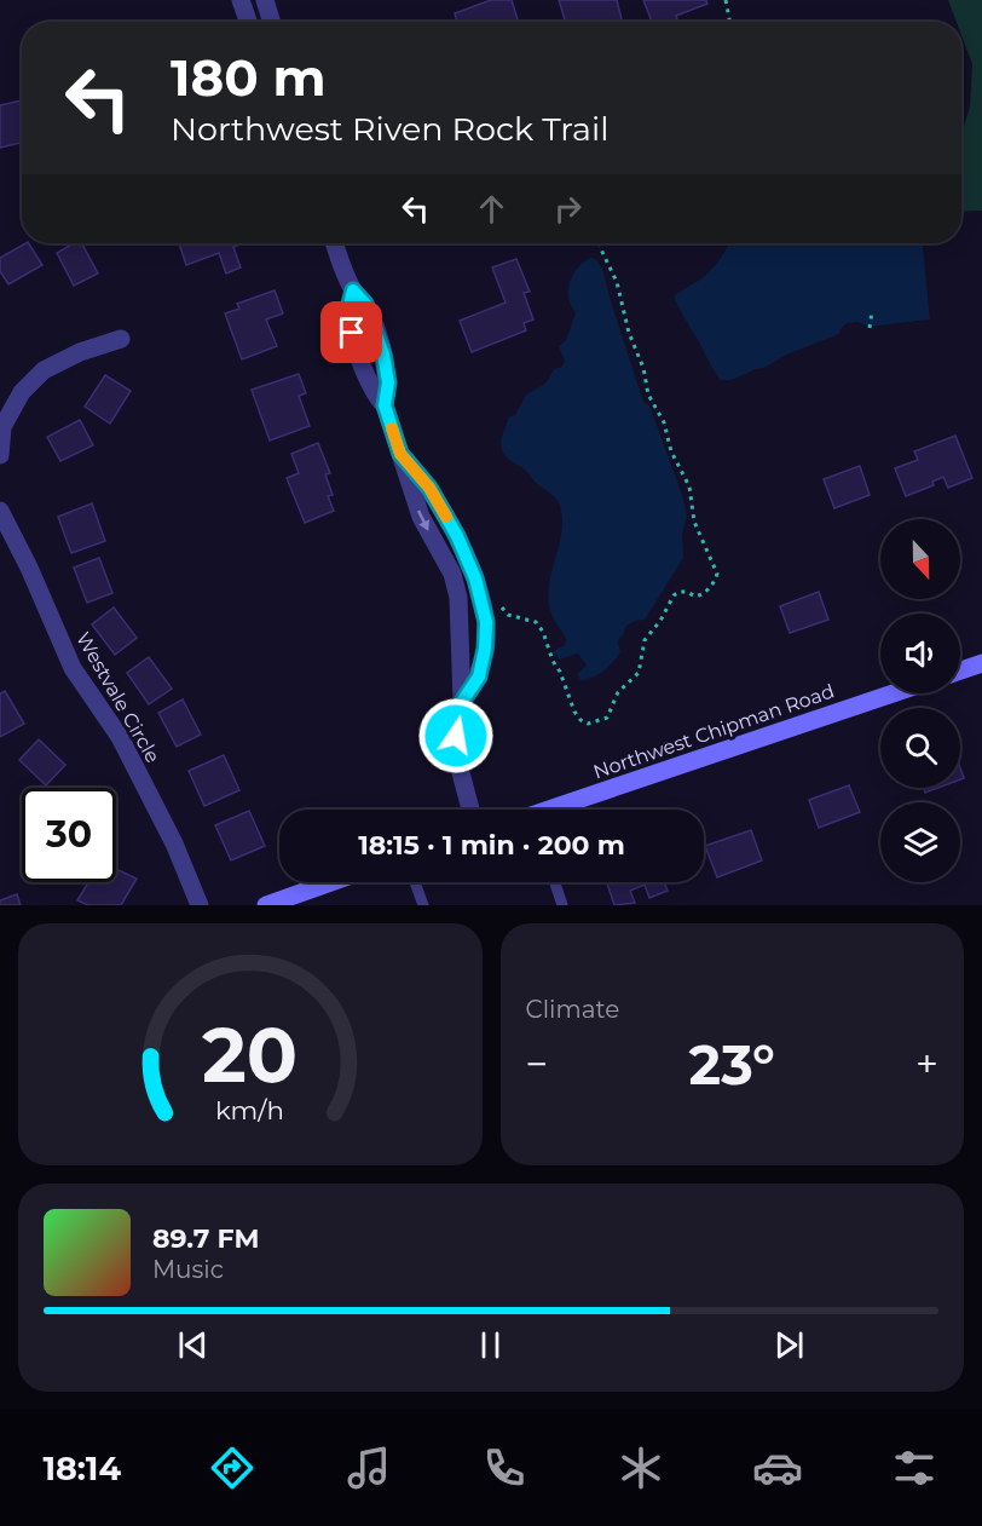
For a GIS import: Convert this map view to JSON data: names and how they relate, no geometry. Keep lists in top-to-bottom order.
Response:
{
  "streets": {
    "main road": ["Northwest Chipman Road"],
    "street": ["Westvale Circle"]
  },
  "north": "bottom",
  "page": {
    "turn": ["180 m", "Northwest Riven Rock Trail"],
    "limit": "30",
    "trip": "18:15 · 1 min · 200 m",
    "tile": "Climate",
    "heat": ["−", "23°", "+"],
    "song": ["89.7 FM", "Music"],
    "tabs": "18:14",
    "gauge": ["20", "km/h"]
  }
}
